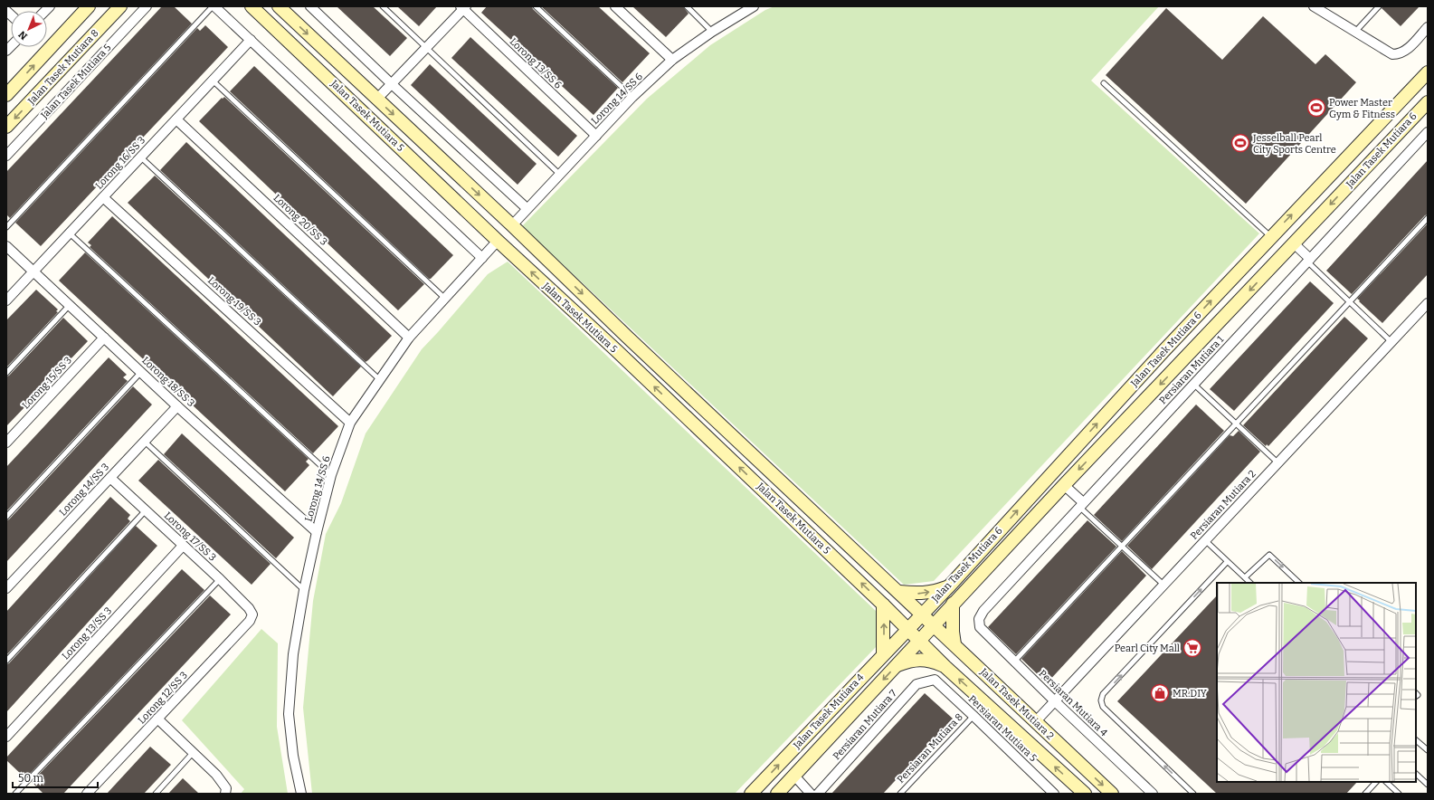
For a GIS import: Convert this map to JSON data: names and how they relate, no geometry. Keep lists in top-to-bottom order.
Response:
{
  "streets": {
    "street": [
      "Lorong 13/SS 6",
      "Jalan Tasek Mutiara 8",
      "Jalan Tasek Mutiara 5",
      "Lorong 14/SS 6",
      "Jalan Tasek Mutiara 6",
      "Lorong 16/SS 3",
      "Lorong 20/SS 3",
      "Lorong 19/SS 3",
      "Persiaran Mutiara 1",
      "Lorong 18/SS 3",
      "Lorong 15/SS 3",
      "Lorong 14/SS 3",
      "Persiaran Mutiara 2",
      "Lorong 17/SS 3",
      "Lorong 13/SS 3",
      "Lorong 12/SS 3",
      "Persiaran Mutiara 4",
      "Jalan Tasek Mutiara 2",
      "Jalan Tasek Mutiara 4",
      "Persiaran Mutiara 7",
      "Persiaran Mutiara 5"
    ],
    "lane": ["Persiaran Mutiara 8"]
  },
  "crossings": [
    ["Lorong 13/SS 6", "Lorong 14/SS 6"],
    ["Jalan Tasek Mutiara 5", "Lorong 14/SS 6"],
    ["Jalan Tasek Mutiara 5", "Jalan Tasek Mutiara 6"],
    ["Jalan Tasek Mutiara 5", "Jalan Tasek Mutiara 2"],
    ["Jalan Tasek Mutiara 5", "Jalan Tasek Mutiara 4"],
    ["Lorong 14/SS 6", "Lorong 20/SS 3"],
    ["Lorong 14/SS 6", "Lorong 19/SS 3"],
    ["Lorong 14/SS 6", "Lorong 18/SS 3"],
    ["Jalan Tasek Mutiara 6", "Jalan Tasek Mutiara 2"],
    ["Jalan Tasek Mutiara 6", "Jalan Tasek Mutiara 4"],
    ["Lorong 16/SS 3", "Lorong 20/SS 3"],
    ["Lorong 16/SS 3", "Lorong 19/SS 3"],
    ["Lorong 16/SS 3", "Lorong 18/SS 3"],
    ["Persiaran Mutiara 1", "Persiaran Mutiara 4"],
    ["Lorong 18/SS 3", "Lorong 15/SS 3"],
    ["Lorong 18/SS 3", "Lorong 14/SS 3"],
    ["Lorong 14/SS 3", "Lorong 17/SS 3"],
    ["Persiaran Mutiara 2", "Persiaran Mutiara 4"],
    ["Persiaran Mutiara 2", "Jalan Tasek Mutiara 2"],
    ["Lorong 17/SS 3", "Lorong 13/SS 3"],
    ["Lorong 17/SS 3", "Lorong 12/SS 3"],
    ["Jalan Tasek Mutiara 2", "Jalan Tasek Mutiara 4"],
    ["Persiaran Mutiara 7", "Persiaran Mutiara 5"],
    ["Persiaran Mutiara 5", "Persiaran Mutiara 8"]
  ],
  "places": {
    "sports": ["Power Master Gym & Fitness", "Jesselball Pearl City Sports Centre"],
    "supermarket": ["Pearl City Mall"],
    "shop": ["MR.DIY"]
  },
  "scale_bar": "50 m",
  "north": "bottom left"
}
